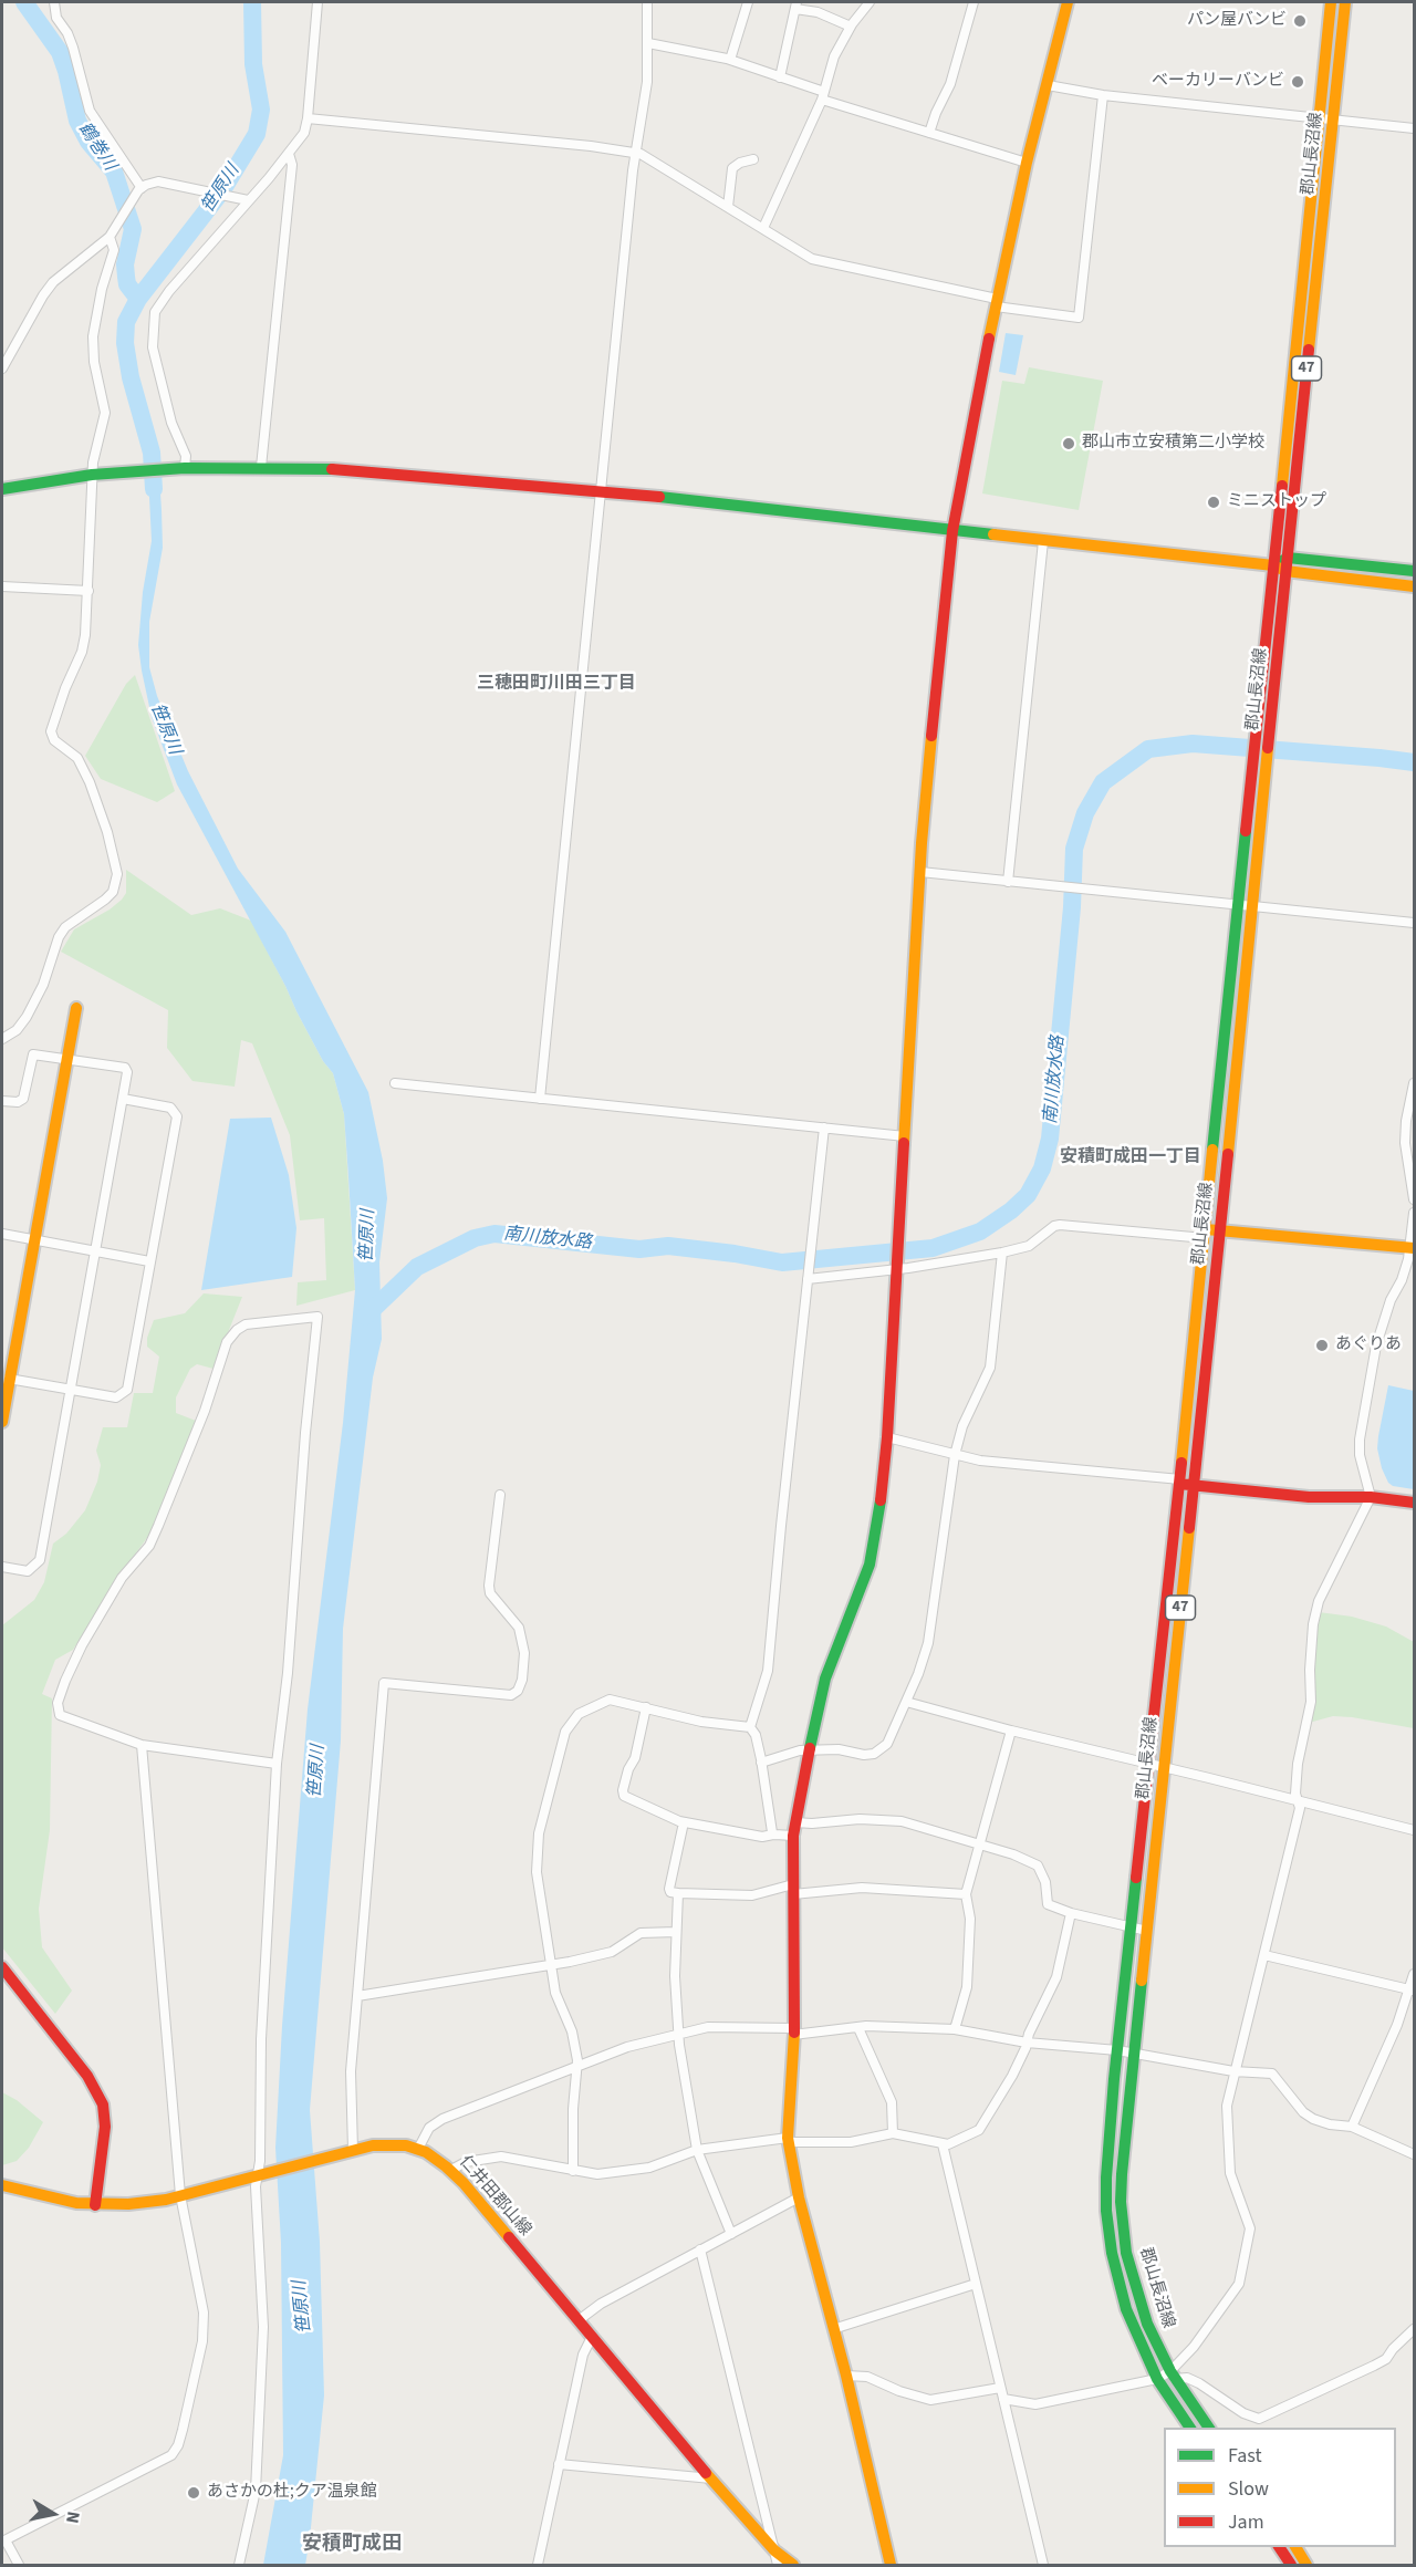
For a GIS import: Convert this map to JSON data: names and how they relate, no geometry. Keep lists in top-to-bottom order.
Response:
{
  "streets": {
    "main road": ["郡山長沼線", "47", "仁井田郡山線"]
  },
  "districts": ["三穂田町川田三丁目", "安積町成田一丁目", "安積町成田"],
  "water": ["鶴巻川", "笹原川", "南川放水路"],
  "places": [
    "パン屋バンビ",
    "ベーカリーバンビ",
    "郡山市立安積第二小学校",
    "ミニストップ",
    "あぐりあ",
    "あさかの杜;クア温泉館"
  ],
  "legend": ["Fast", "Slow", "Jam"],
  "north": "right"
}
